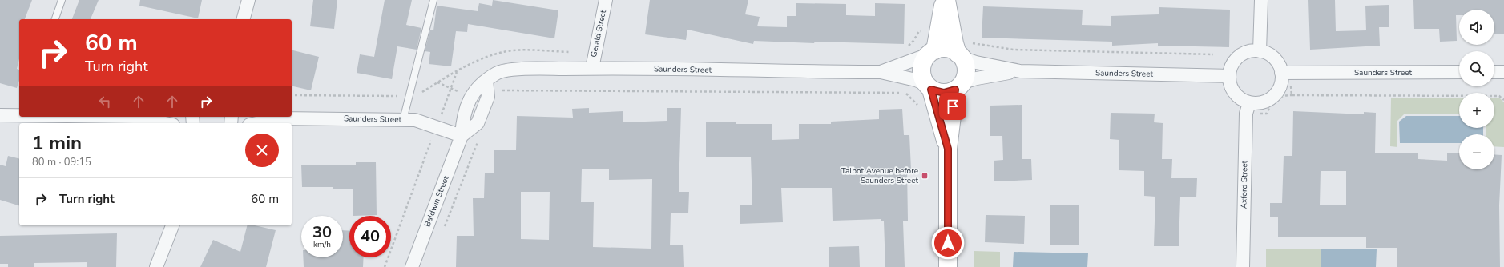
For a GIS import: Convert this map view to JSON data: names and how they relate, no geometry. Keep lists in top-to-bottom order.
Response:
{
  "streets": {
    "street": [
      "Gerald Street",
      "Saunders Street",
      "Axford Street",
      "Baldwin Street"
    ]
  },
  "crossings": [
    ["Gerald Street", "Saunders Street"],
    ["Saunders Street", "Axford Street"],
    ["Saunders Street", "Baldwin Street"]
  ],
  "places": {
    "transit": ["Talbot Avenue before Saunders Street"]
  },
  "page": {
    "map_buttons": ["+", "−"],
    "turn": ["60 m", "Turn right"],
    "heading": ["1 min", "80 m · 09:15"],
    "list": [
      {
        "name": "Turn right",
        "value": "60 m"
      }
    ],
    "speed": "30 km/h",
    "limit": "40"
  }
}
